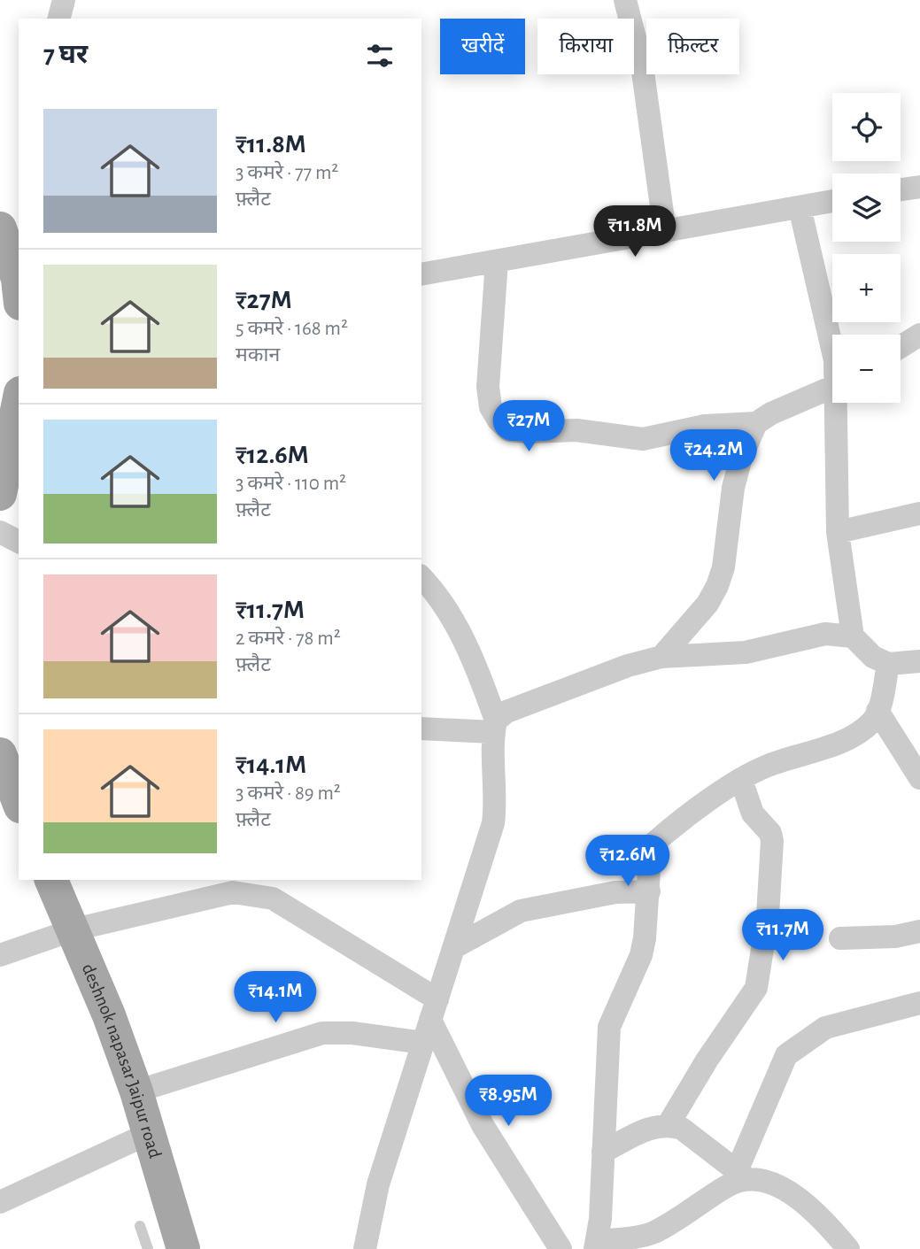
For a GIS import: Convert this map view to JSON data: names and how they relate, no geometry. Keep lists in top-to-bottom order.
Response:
{
  "streets": {
    "main road": ["deshnok napasar Jaipur road"]
  },
  "page": {
    "chip": ["खरीदें", "किराया", "फ़िल्टर"],
    "heading": "7 घर",
    "map_buttons": ["+", "−"],
    "list": [
      {
        "name": "₹11.8M",
        "note": "3 कमरे · 77 m² · फ़्लैट"
      },
      {
        "name": "₹27M",
        "note": "5 कमरे · 168 m² · मकान"
      },
      {
        "name": "₹12.6M",
        "note": "3 कमरे · 110 m² · फ़्लैट"
      },
      {
        "name": "₹11.7M",
        "note": "2 कमरे · 78 m² · फ़्लैट"
      },
      {
        "name": "₹14.1M",
        "note": "3 कमरे · 89 m² · फ़्लैट"
      }
    ],
    "price": [
      "₹11.8M",
      "₹27M",
      "₹24.2M",
      "₹12.6M",
      "₹11.7M",
      "₹14.1M",
      "₹8.95M"
    ]
  }
}
